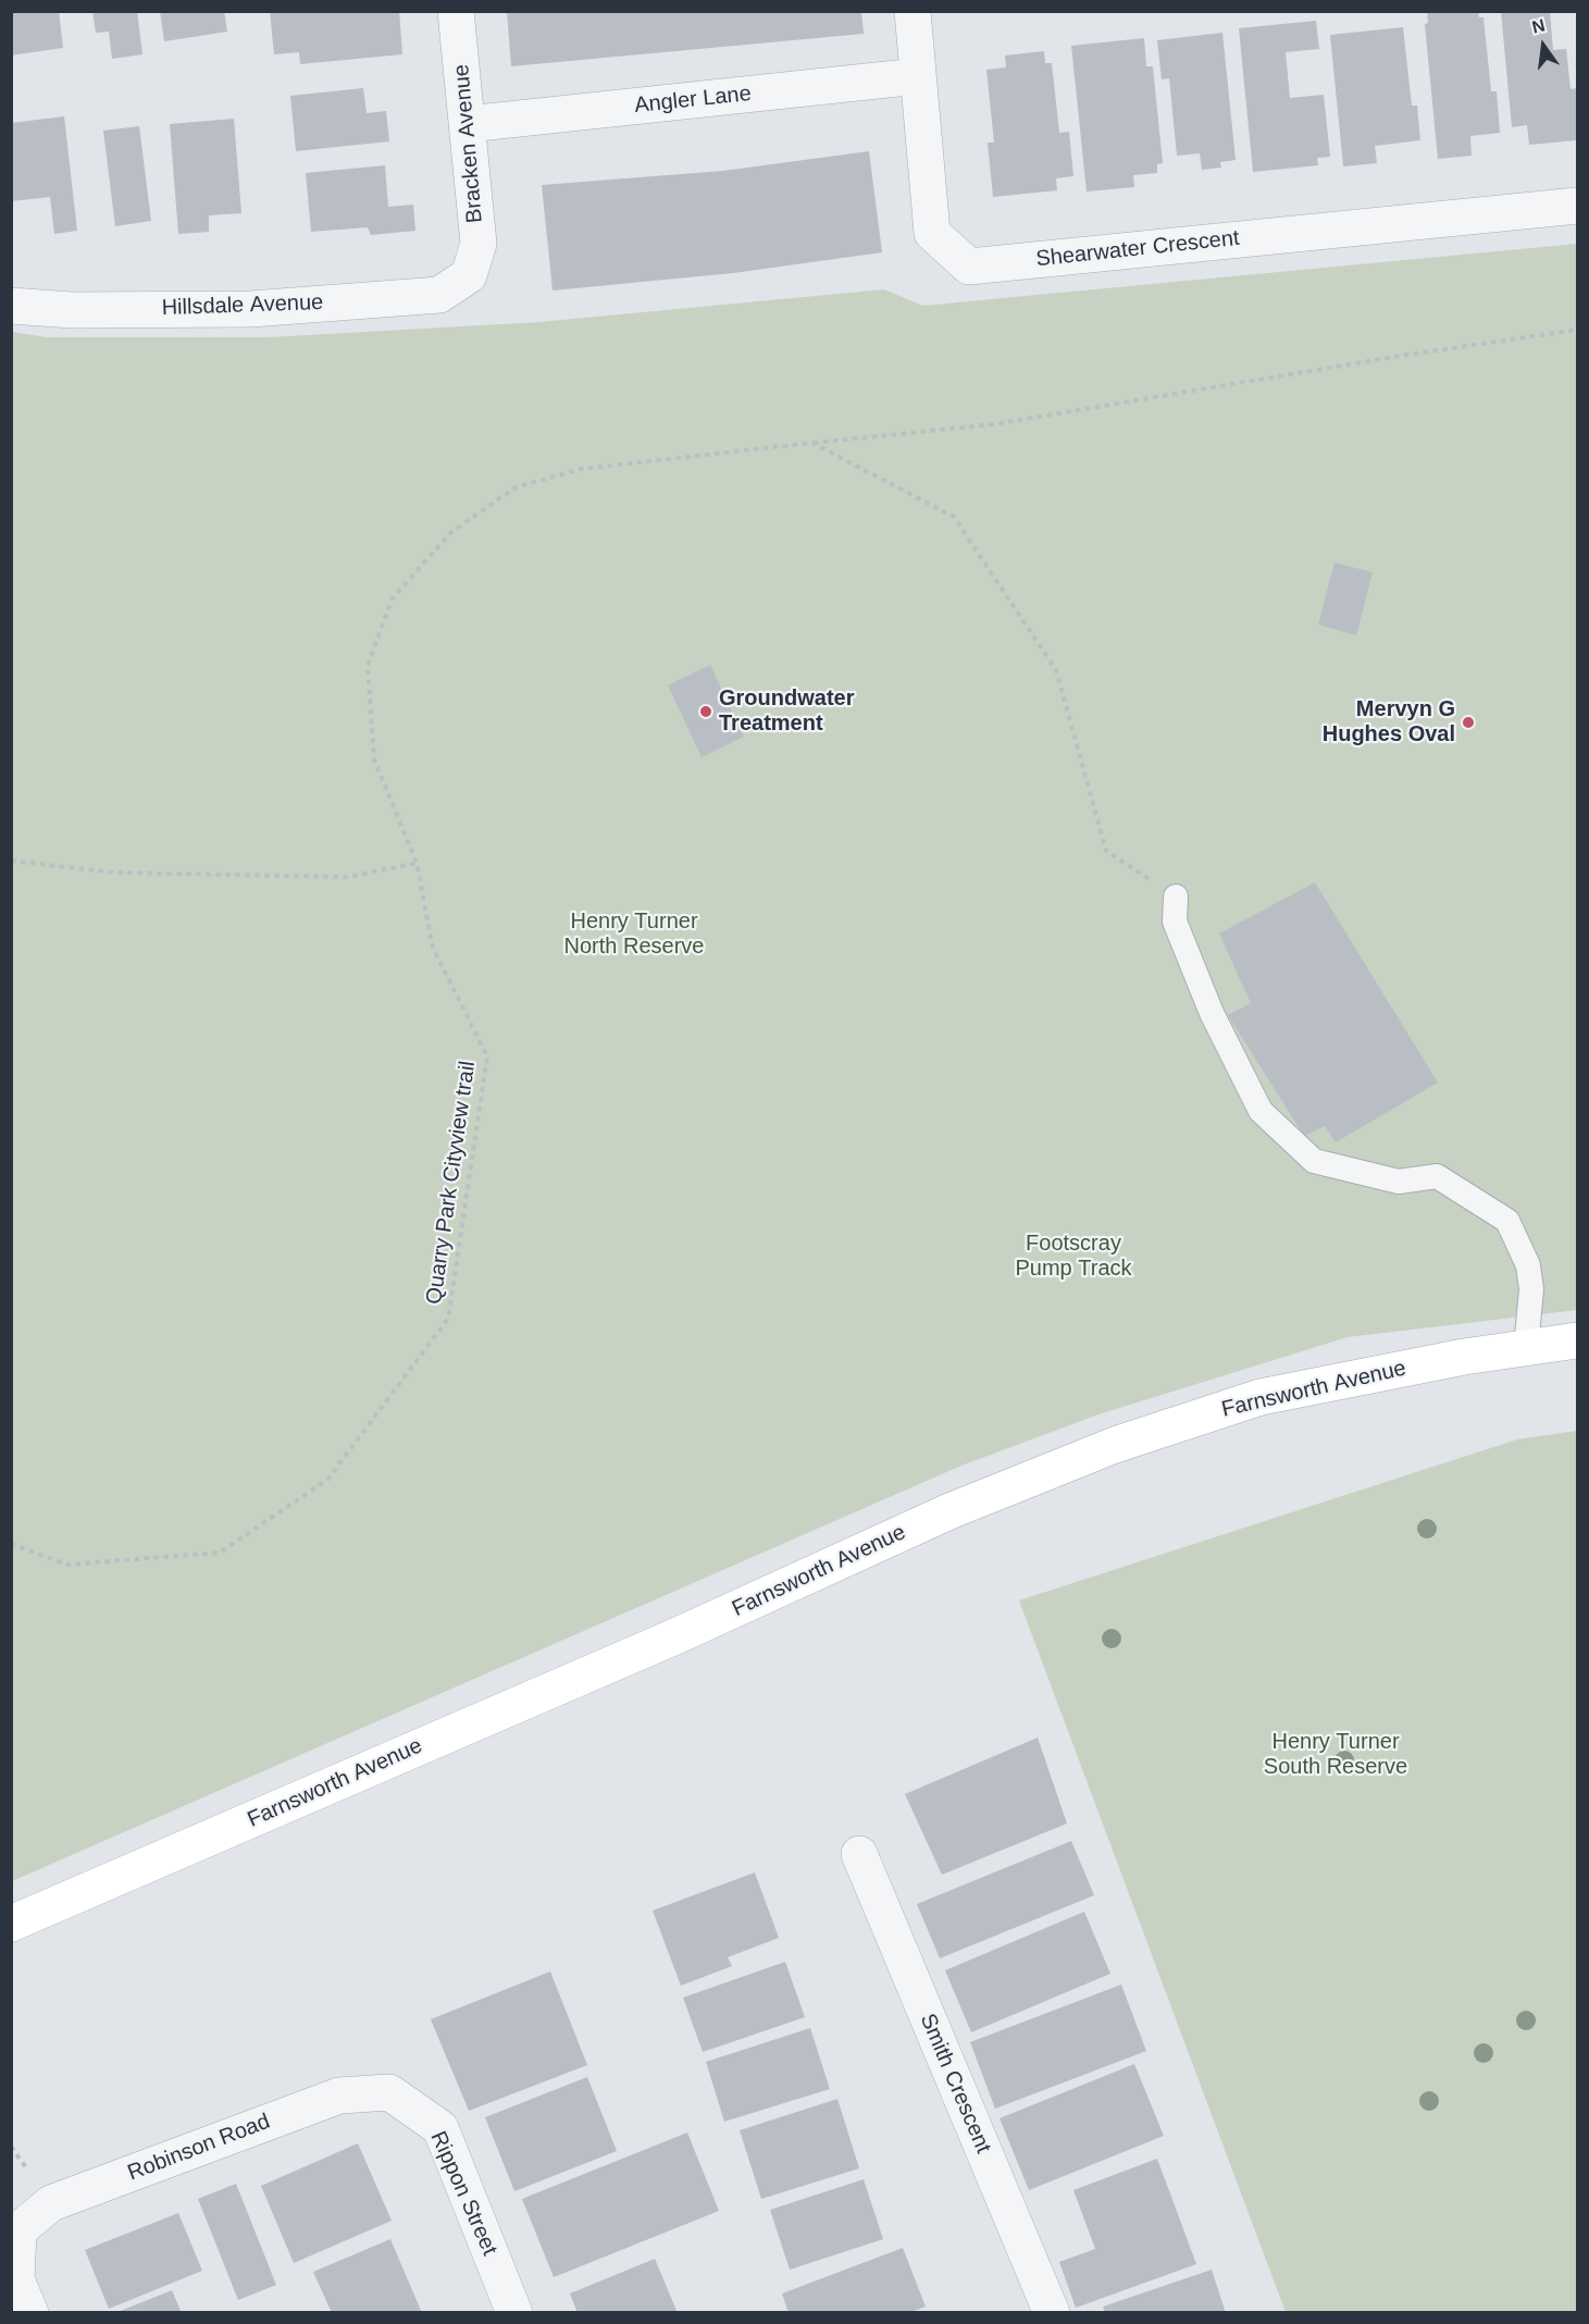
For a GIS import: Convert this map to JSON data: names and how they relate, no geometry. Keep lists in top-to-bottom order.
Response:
{
  "streets": {
    "main road": ["Farnsworth Avenue"],
    "street": [
      "Angler Lane",
      "Bracken Avenue",
      "Shearwater Crescent",
      "Hillsdale Avenue",
      "Smith Crescent",
      "Robinson Road",
      "Rippon Street"
    ],
    "path": ["Quarry Park Cityview trail"]
  },
  "crossings": [
    ["Angler Lane", "Bracken Avenue"],
    ["Angler Lane", "Shearwater Crescent"],
    ["Bracken Avenue", "Hillsdale Avenue"],
    ["Robinson Road", "Rippon Street"]
  ],
  "parks": ["Henry Turner North Reserve", "Footscray Pump Track", "Henry Turner South Reserve"],
  "places": ["Groundwater Treatment", "Mervyn G Hughes Oval"],
  "north": "top"
}
